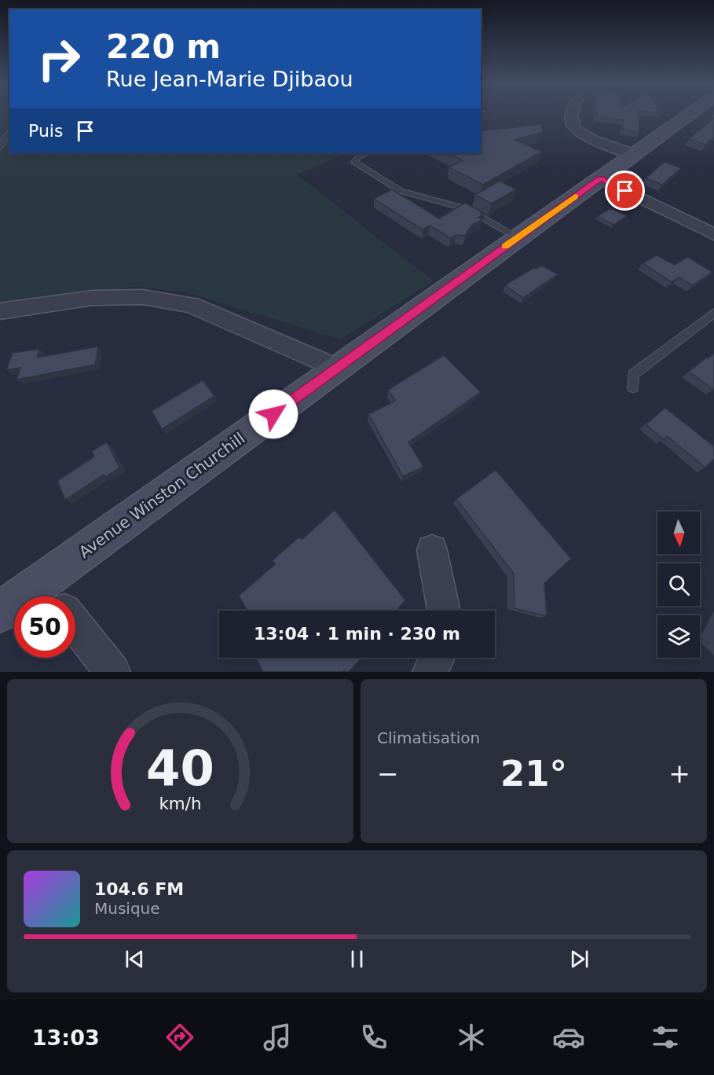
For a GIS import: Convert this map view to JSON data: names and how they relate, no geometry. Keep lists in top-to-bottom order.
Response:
{
  "streets": {
    "main road": ["Avenue Winston Churchill"]
  },
  "north": "bottom",
  "page": {
    "turn": ["220 m", "Rue Jean-Marie Djibaou"],
    "then": "Puis",
    "limit": "50",
    "trip": "13:04 · 1 min · 230 m",
    "tile": "Climatisation",
    "heat": ["−", "21°", "+"],
    "song": ["104.6 FM", "Musique"],
    "tabs": "13:03",
    "gauge": ["40", "km/h"]
  }
}
